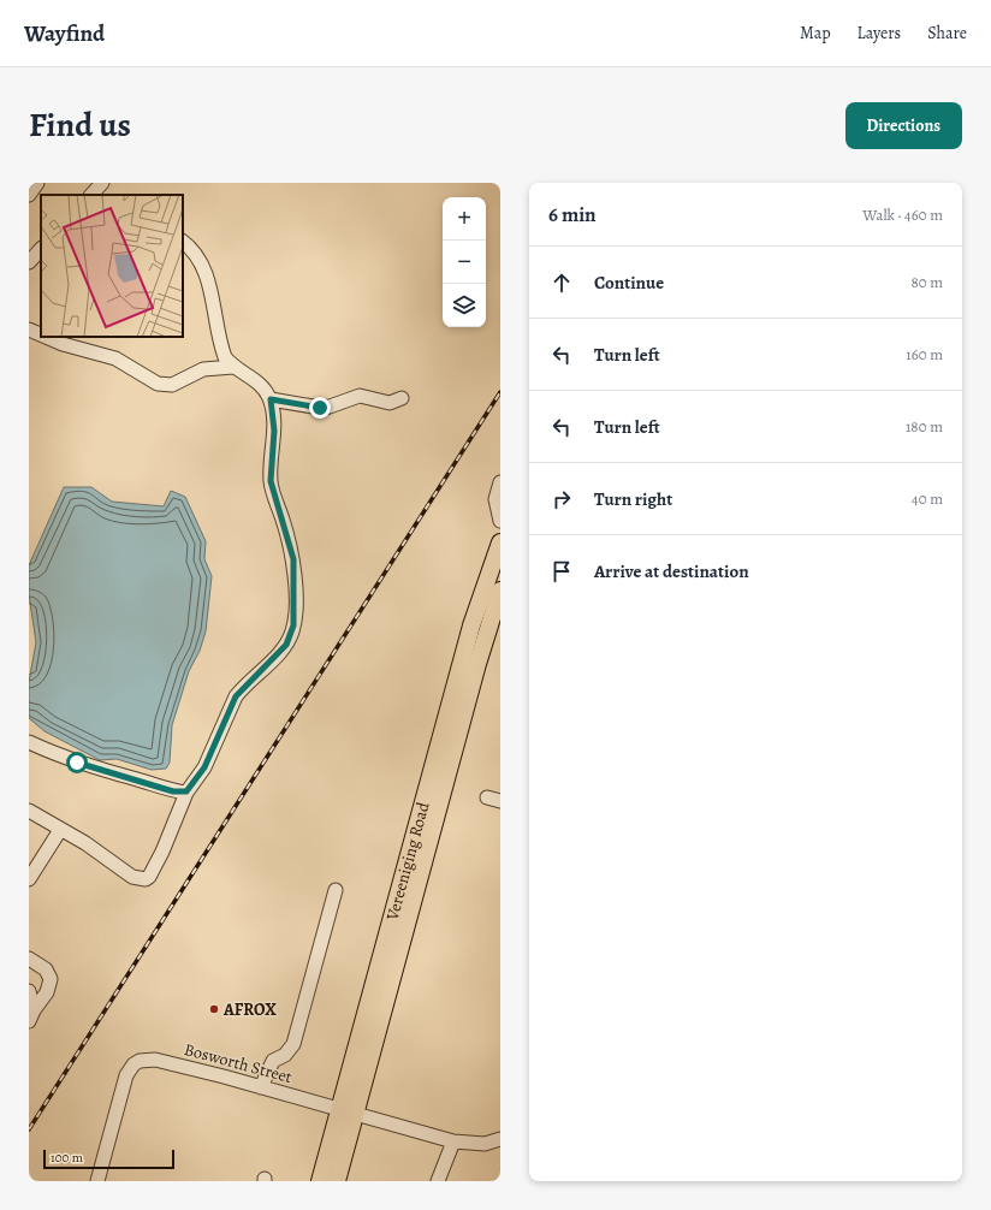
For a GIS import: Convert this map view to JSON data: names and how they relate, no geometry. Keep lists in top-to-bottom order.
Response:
{
  "streets": {
    "main road": ["Vereeniging Road"],
    "street": ["Bosworth Street"]
  },
  "crossings": [
    ["Vereeniging Road", "Bosworth Street"]
  ],
  "places": ["AFROX"],
  "scale_bar": "100 m",
  "page": {
    "header": "Wayfind",
    "nav": ["Map", "Layers", "Share"],
    "title": "Find us",
    "buttons": "Directions",
    "heading": ["6 min", "Walk · 460 m"],
    "map_buttons": ["+", "−"],
    "list": [
      ["Continue", "80 m"],
      ["Turn left", "160 m"],
      ["Turn left", "180 m"],
      ["Turn right", "40 m"],
      "Arrive at destination"
    ],
    "scale": "100 m"
  }
}
